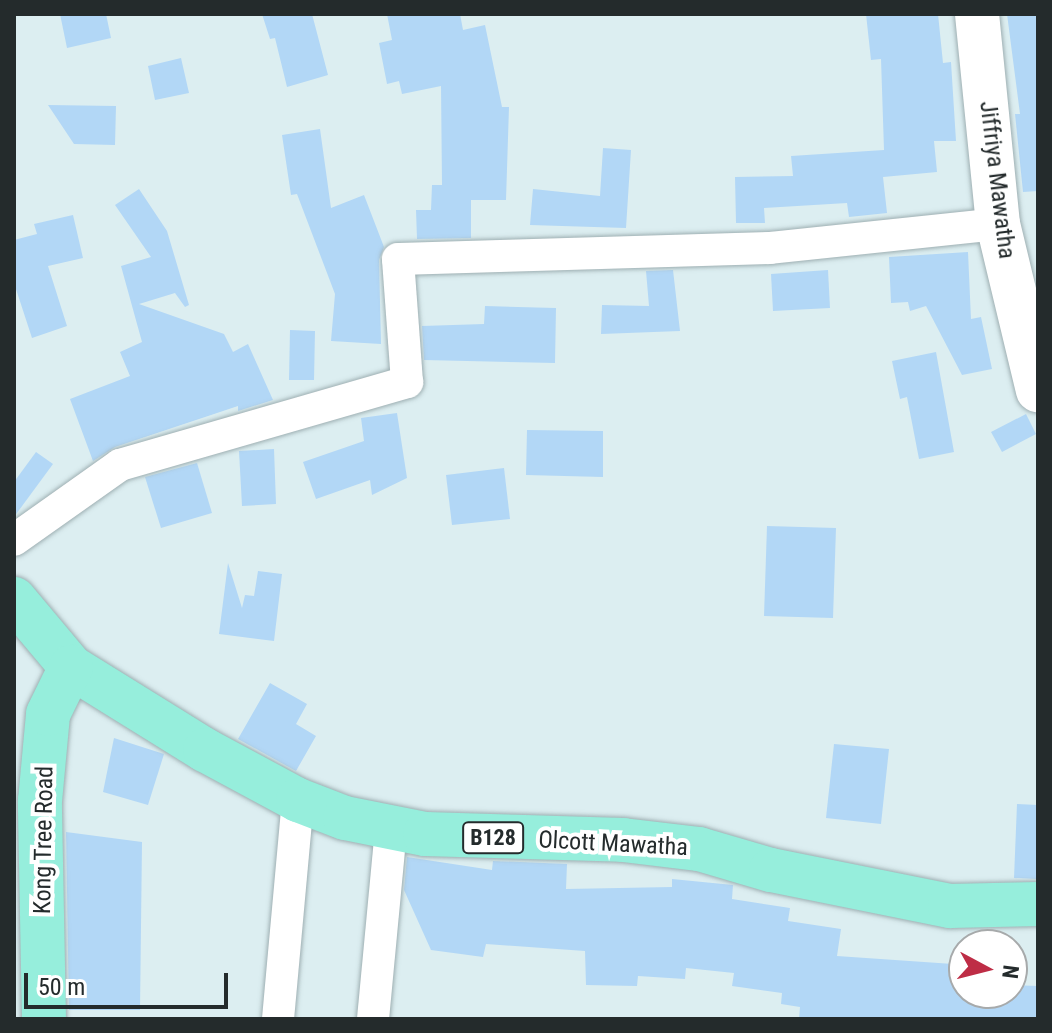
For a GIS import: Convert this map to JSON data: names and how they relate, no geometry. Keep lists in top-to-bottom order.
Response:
{
  "streets": {
    "main road": ["B128", "Kong Tree Road", "Olcott Mawatha"],
    "street": ["Jiffriya Mawatha"]
  },
  "crossings": [
    ["Kong Tree Road", "Olcott Mawatha"]
  ],
  "scale_bar": "50 m",
  "north": "right"
}
